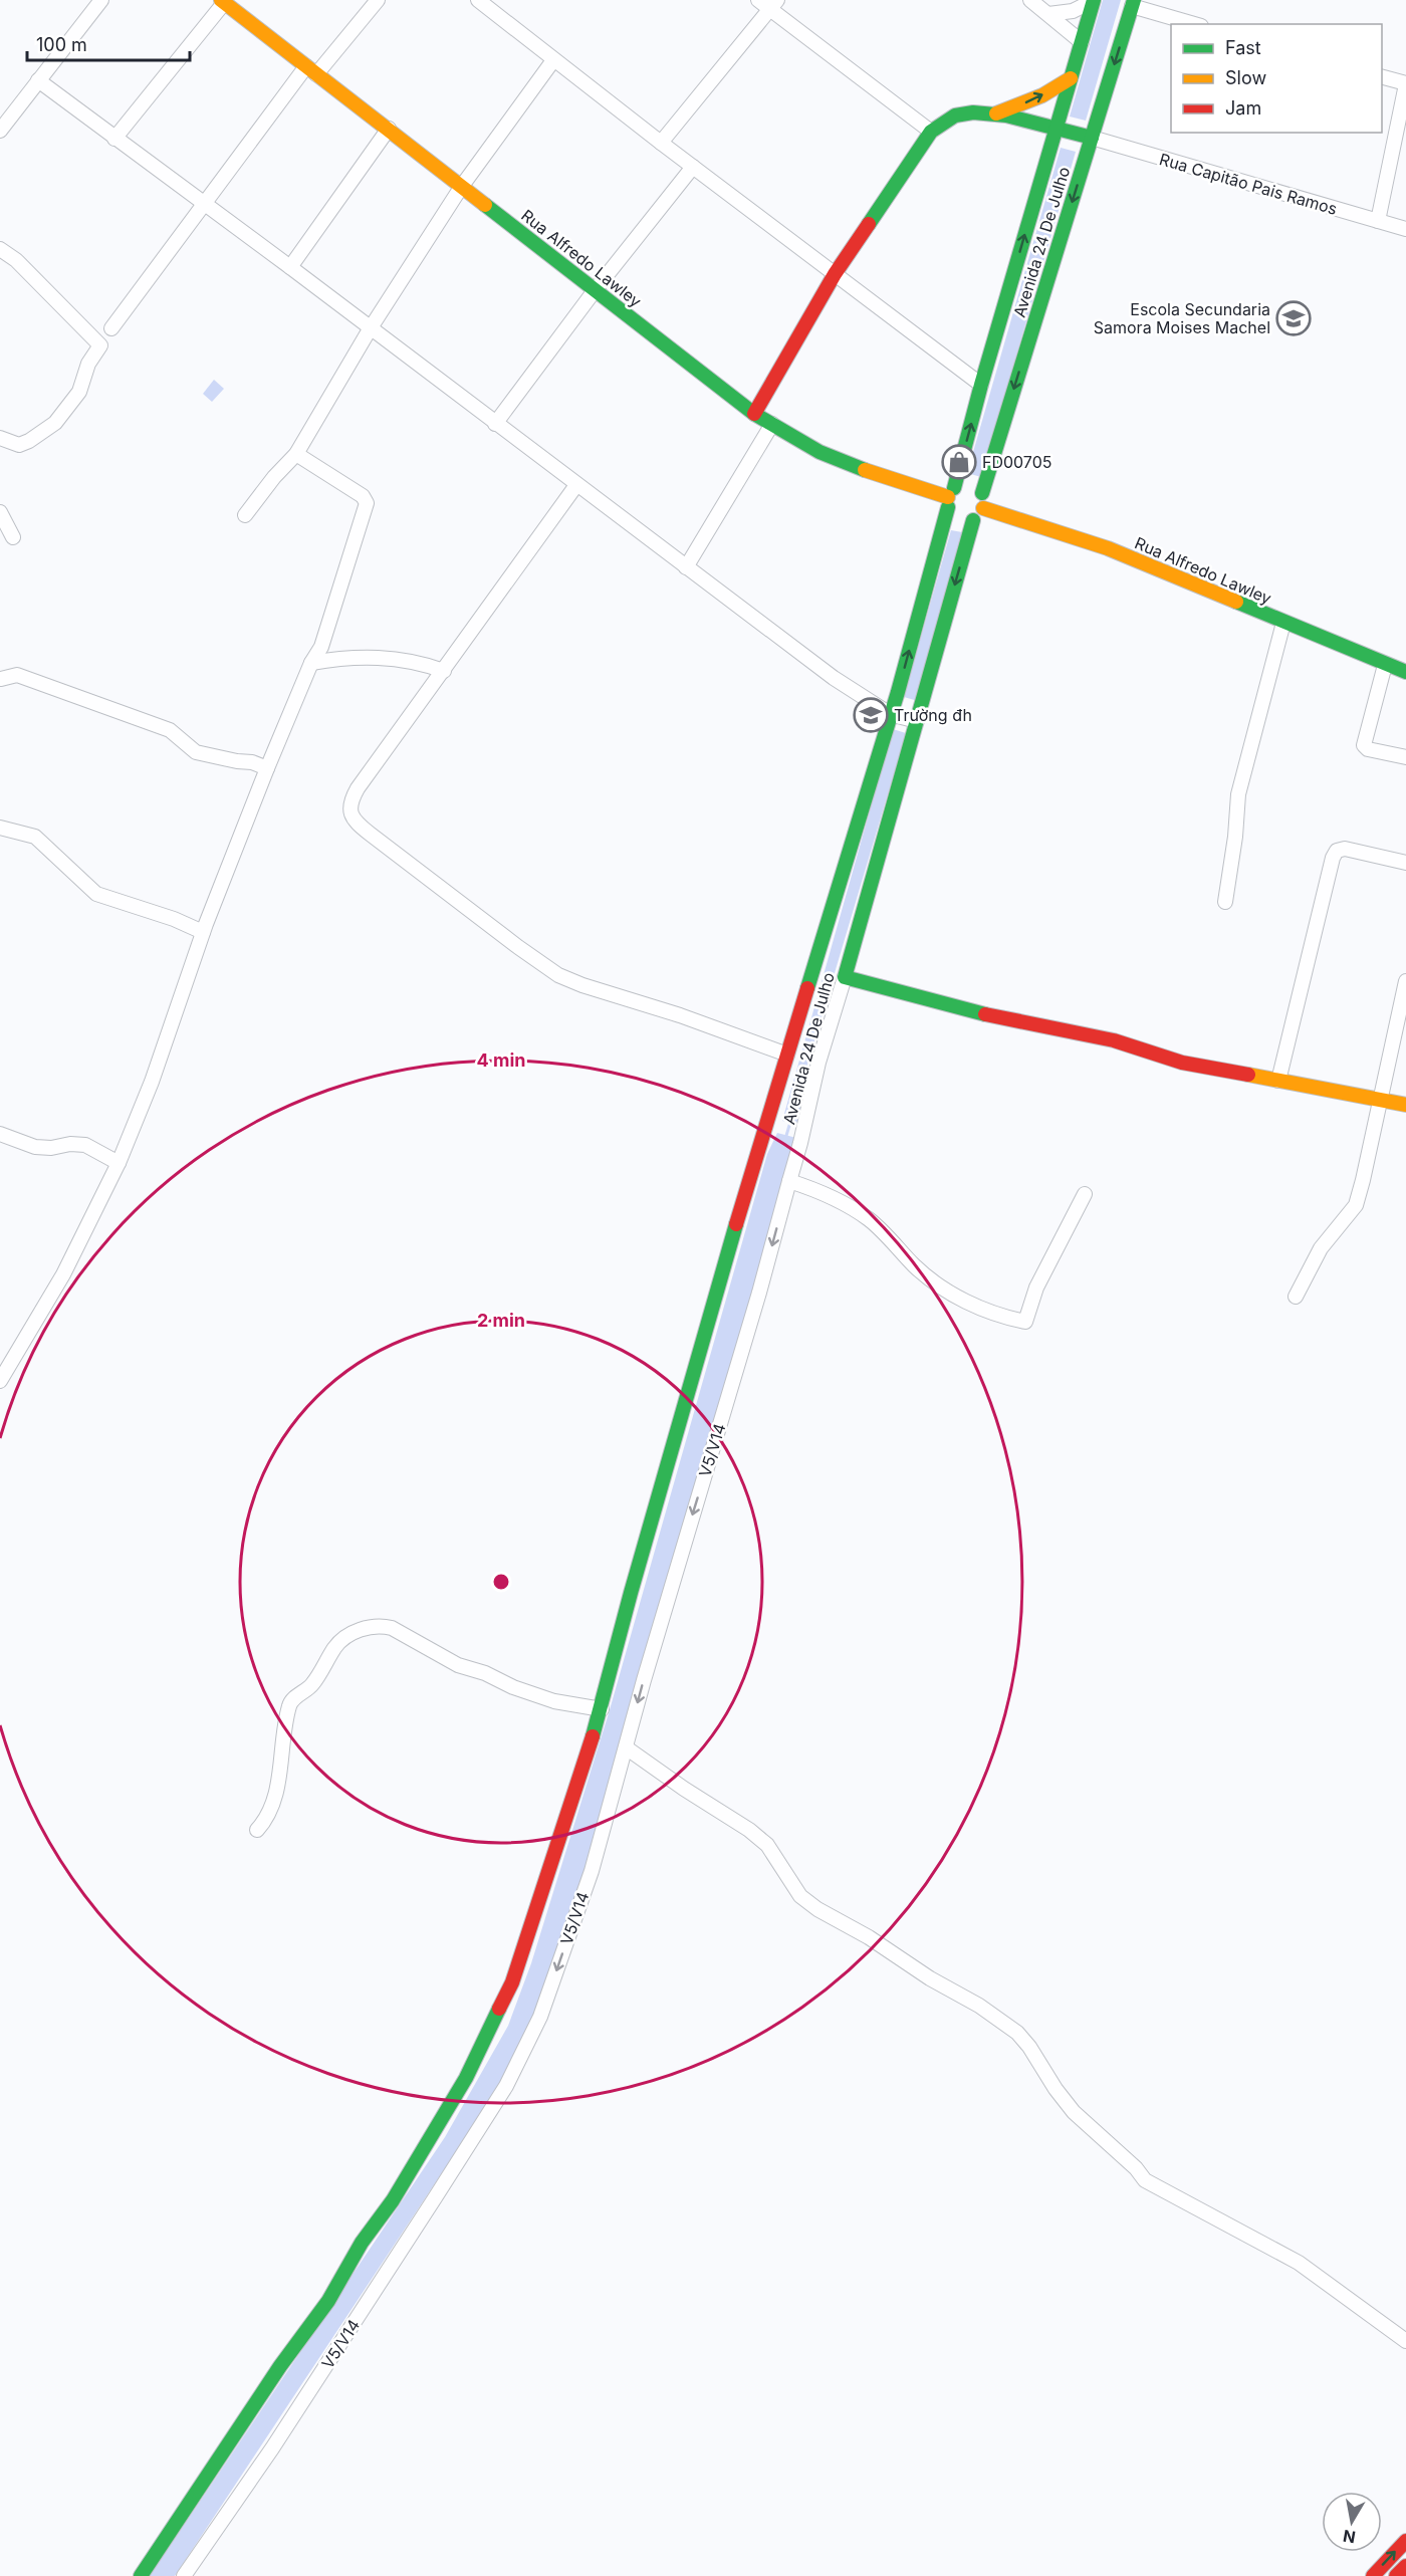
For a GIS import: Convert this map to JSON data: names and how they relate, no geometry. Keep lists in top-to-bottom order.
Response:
{
  "streets": {
    "main road": ["Avenida 24 De Julho", "Rua Alfredo Lawley"],
    "street": ["Rua Capitão Pais Ramos", "V5/V14"]
  },
  "crossings": [
    ["Rua Capitão Pais Ramos", "Avenida 24 De Julho"],
    ["Avenida 24 De Julho", "Rua Alfredo Lawley"],
    ["Avenida 24 De Julho", "V5/V14"]
  ],
  "one_way": ["V5/V14"],
  "places": {
    "school or university": ["Escola Secundaria Samora Moises Machel", "Trường đh"],
    "shop": ["FD00705"]
  },
  "legend": ["Fast", "Slow", "Jam"],
  "scale_bar": "100 m",
  "north": "bottom",
  "rings": ["4 min", "2 min"]
}
